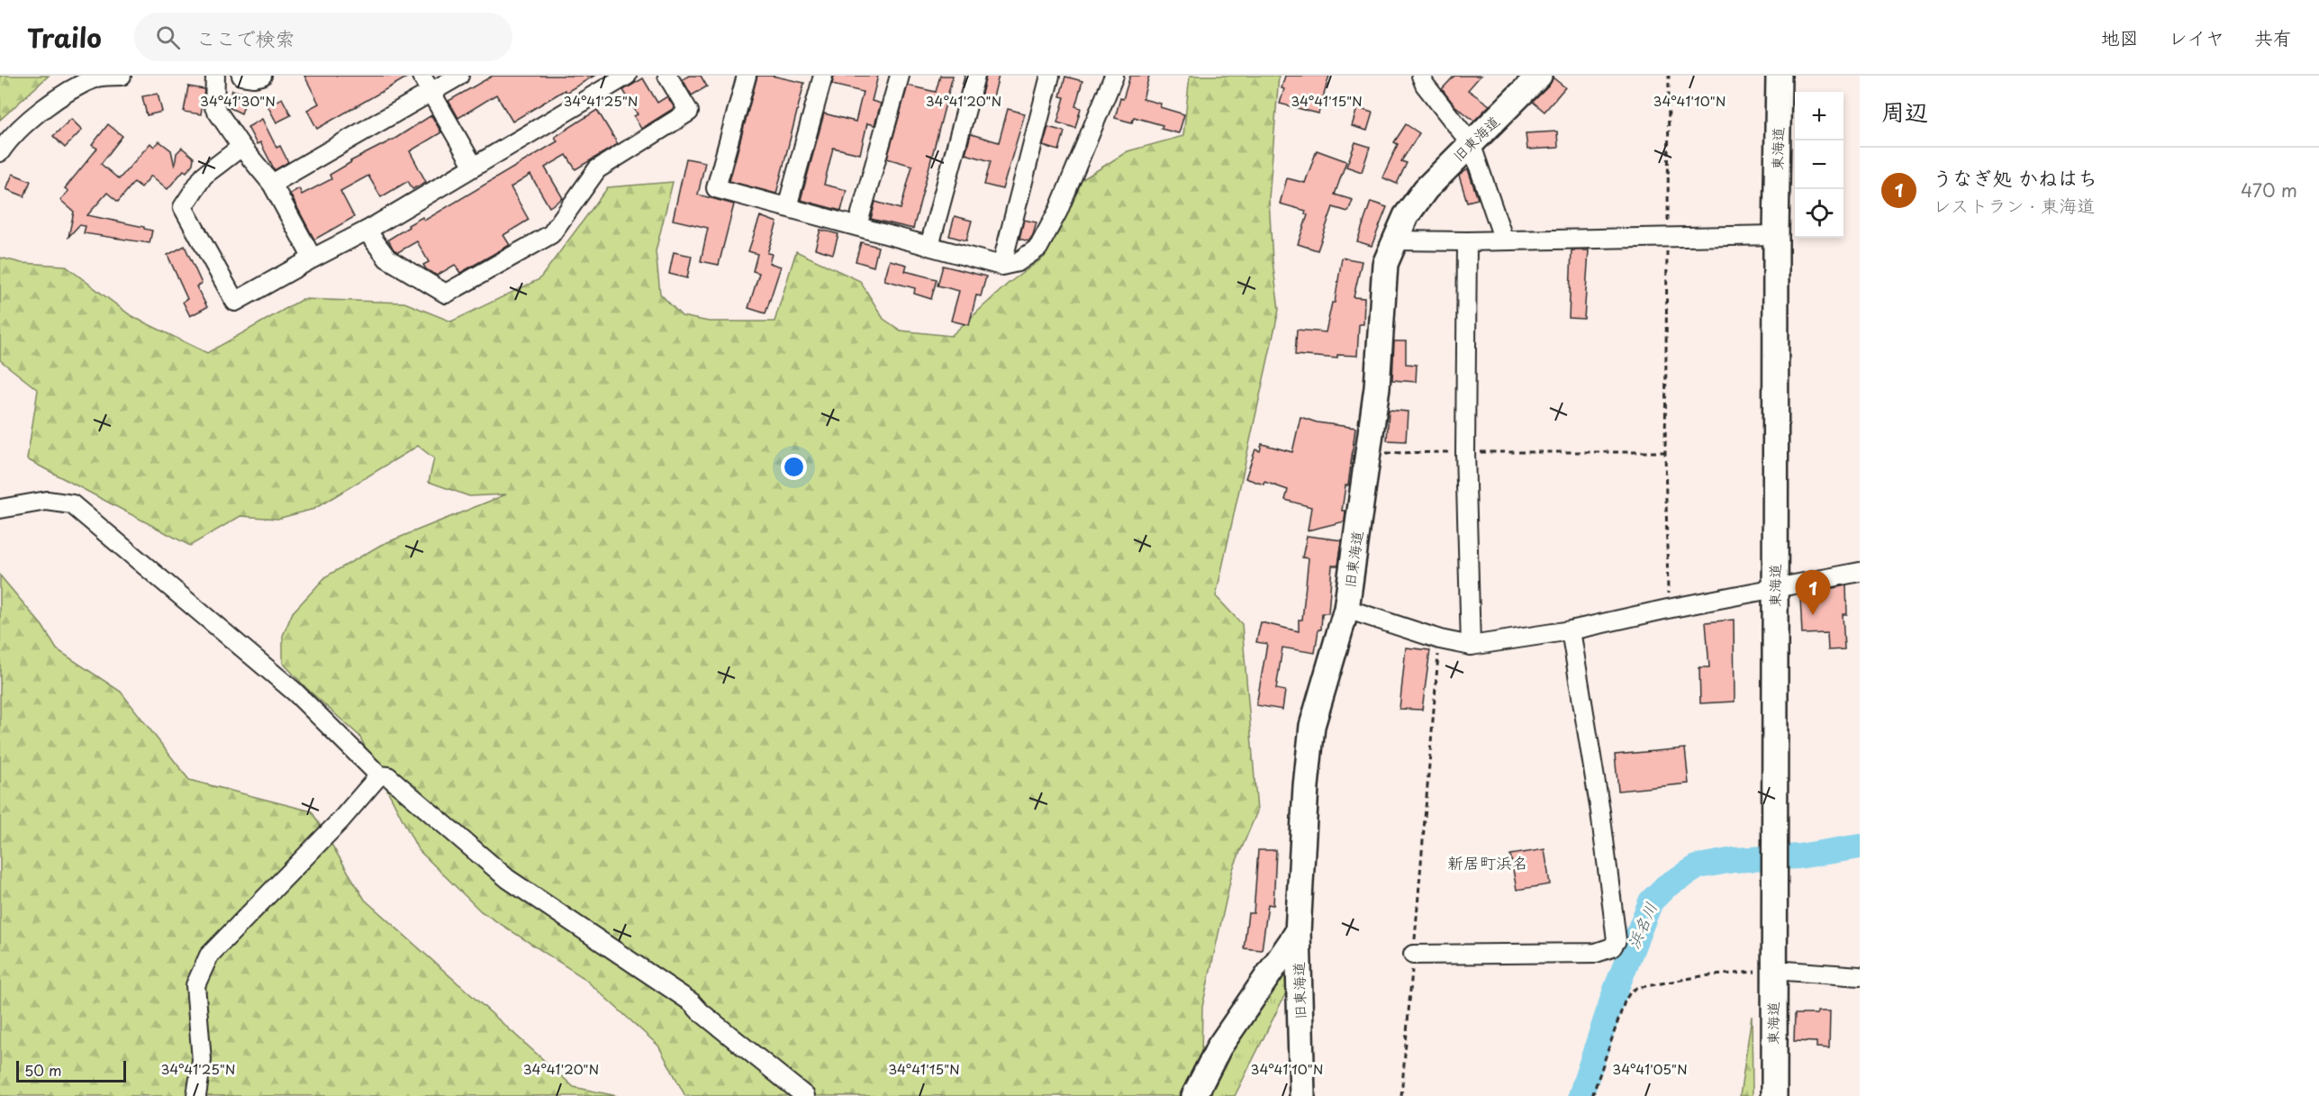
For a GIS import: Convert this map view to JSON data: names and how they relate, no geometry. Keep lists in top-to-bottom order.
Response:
{
  "streets": {
    "street": ["旧東海道", "東海道"]
  },
  "districts": ["新居町浜名"],
  "water": ["浜名川"],
  "scale_bar": "50 m",
  "page": {
    "header": "Trailo",
    "search": "ここで検索",
    "nav": ["地図", "レイヤ", "共有"],
    "heading": "周辺",
    "map_buttons": ["+", "−"],
    "list": [
      {
        "mark": "1",
        "name": "うなぎ処 かねはち",
        "note": "レストラン · 東海道",
        "value": "470 m"
      }
    ],
    "pins": "1",
    "scale": "50 m"
  },
  "coordinates": [
    "34°41'30\"N",
    "34°41'25\"N",
    "34°41'20\"N",
    "34°41'15\"N",
    "34°41'10\"N",
    "34°41'05\"N"
  ]
}
